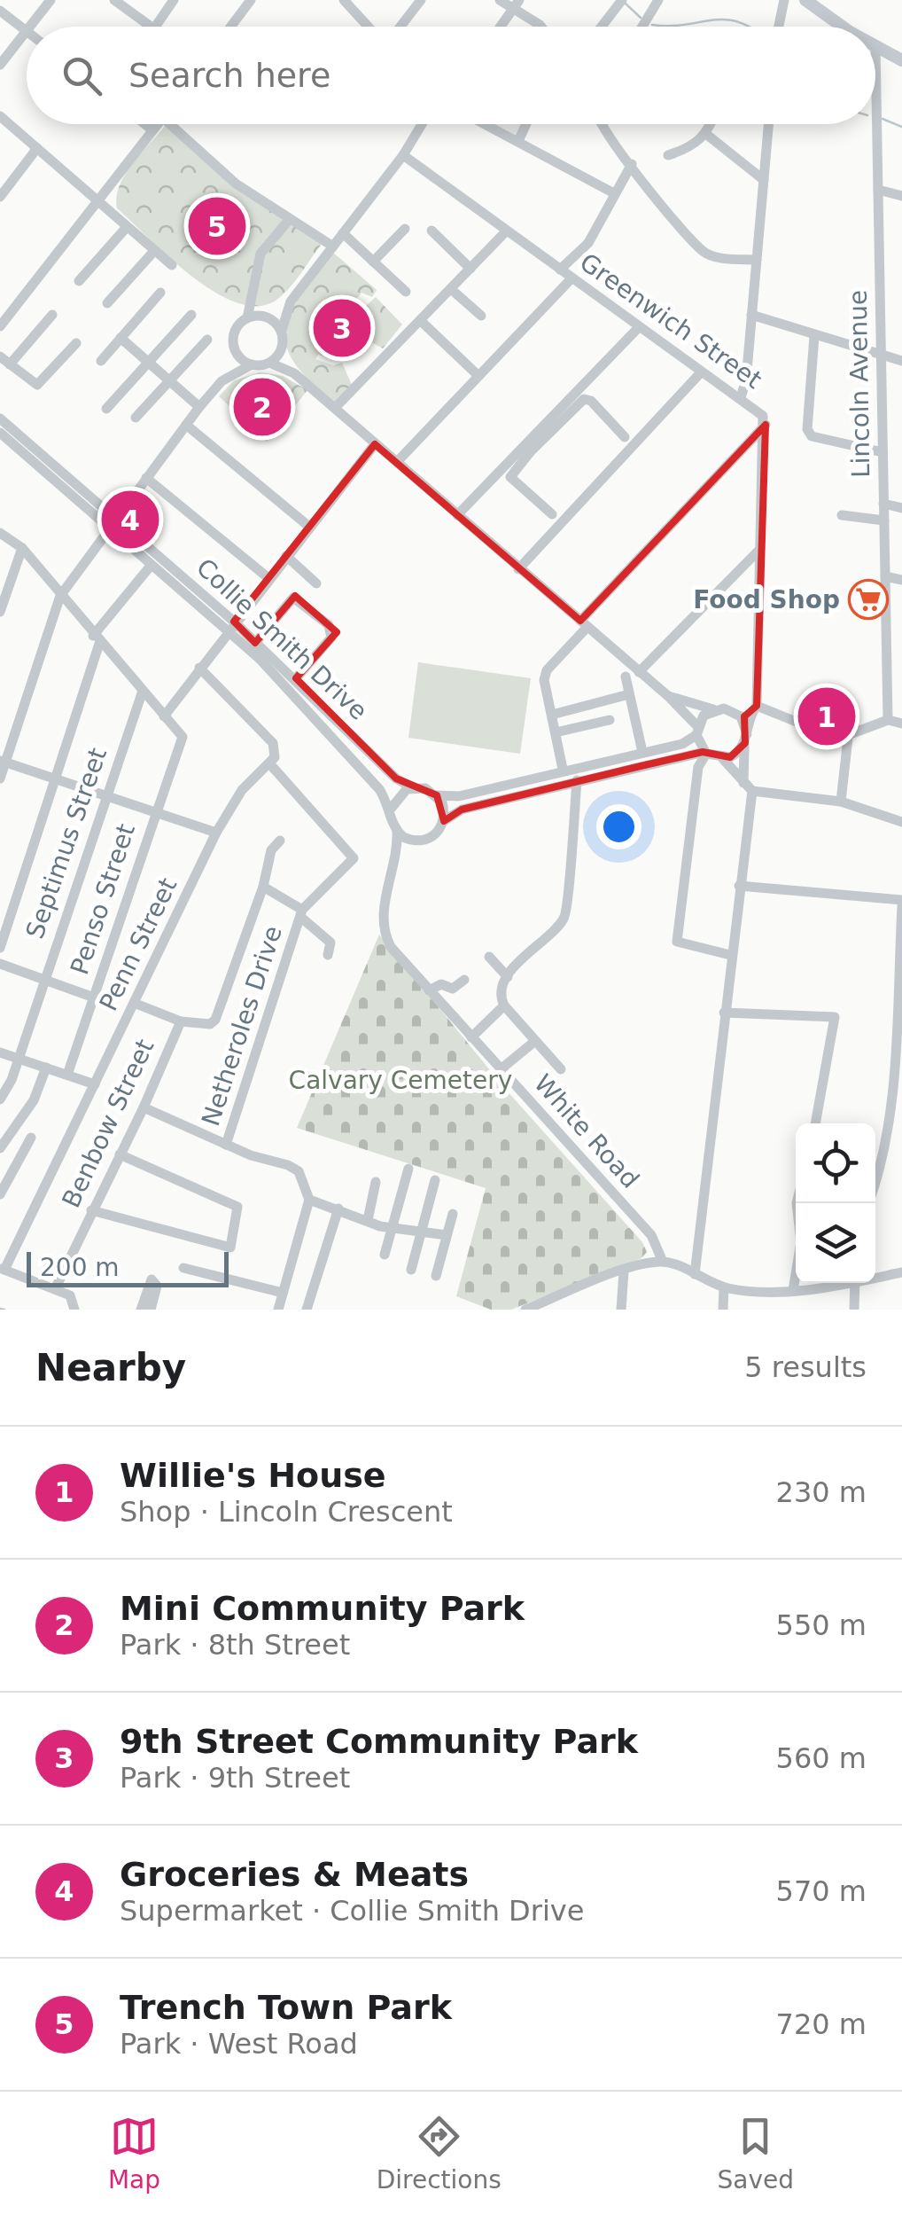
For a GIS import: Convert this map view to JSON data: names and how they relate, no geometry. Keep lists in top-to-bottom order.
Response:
{
  "streets": {
    "street": [
      "Greenwich Street",
      "Lincoln Avenue",
      "Collie Smith Drive",
      "Septimus Street",
      "Penso Street",
      "Penn Street",
      "Netheroles Drive",
      "Benbow Street",
      "White Road"
    ]
  },
  "crossings": [
    ["Collie Smith Drive", "White Road"],
    ["Penn Street", "Netheroles Drive"],
    ["Penn Street", "Benbow Street"]
  ],
  "parks": ["Calvary Cemetery"],
  "places": {
    "supermarket": ["Food Shop"]
  },
  "scale_bar": "200 m",
  "page": {
    "search": "Search here",
    "pins": [
      "5",
      "3",
      "2",
      "4",
      "1"
    ],
    "scale": "200 m",
    "heading": ["Nearby", "5 results"],
    "list": [
      {
        "mark": "1",
        "name": "Willie's House",
        "note": "Shop · Lincoln Crescent",
        "value": "230 m"
      },
      {
        "mark": "2",
        "name": "Mini Community Park",
        "note": "Park · 8th Street",
        "value": "550 m"
      },
      {
        "mark": "3",
        "name": "9th Street Community Park",
        "note": "Park · 9th Street",
        "value": "560 m"
      },
      {
        "mark": "4",
        "name": "Groceries & Meats",
        "note": "Supermarket · Collie Smith Drive",
        "value": "570 m"
      },
      {
        "mark": "5",
        "name": "Trench Town Park",
        "note": "Park · West Road",
        "value": "720 m"
      }
    ],
    "nav": ["Map", "Directions", "Saved"]
  }
}
